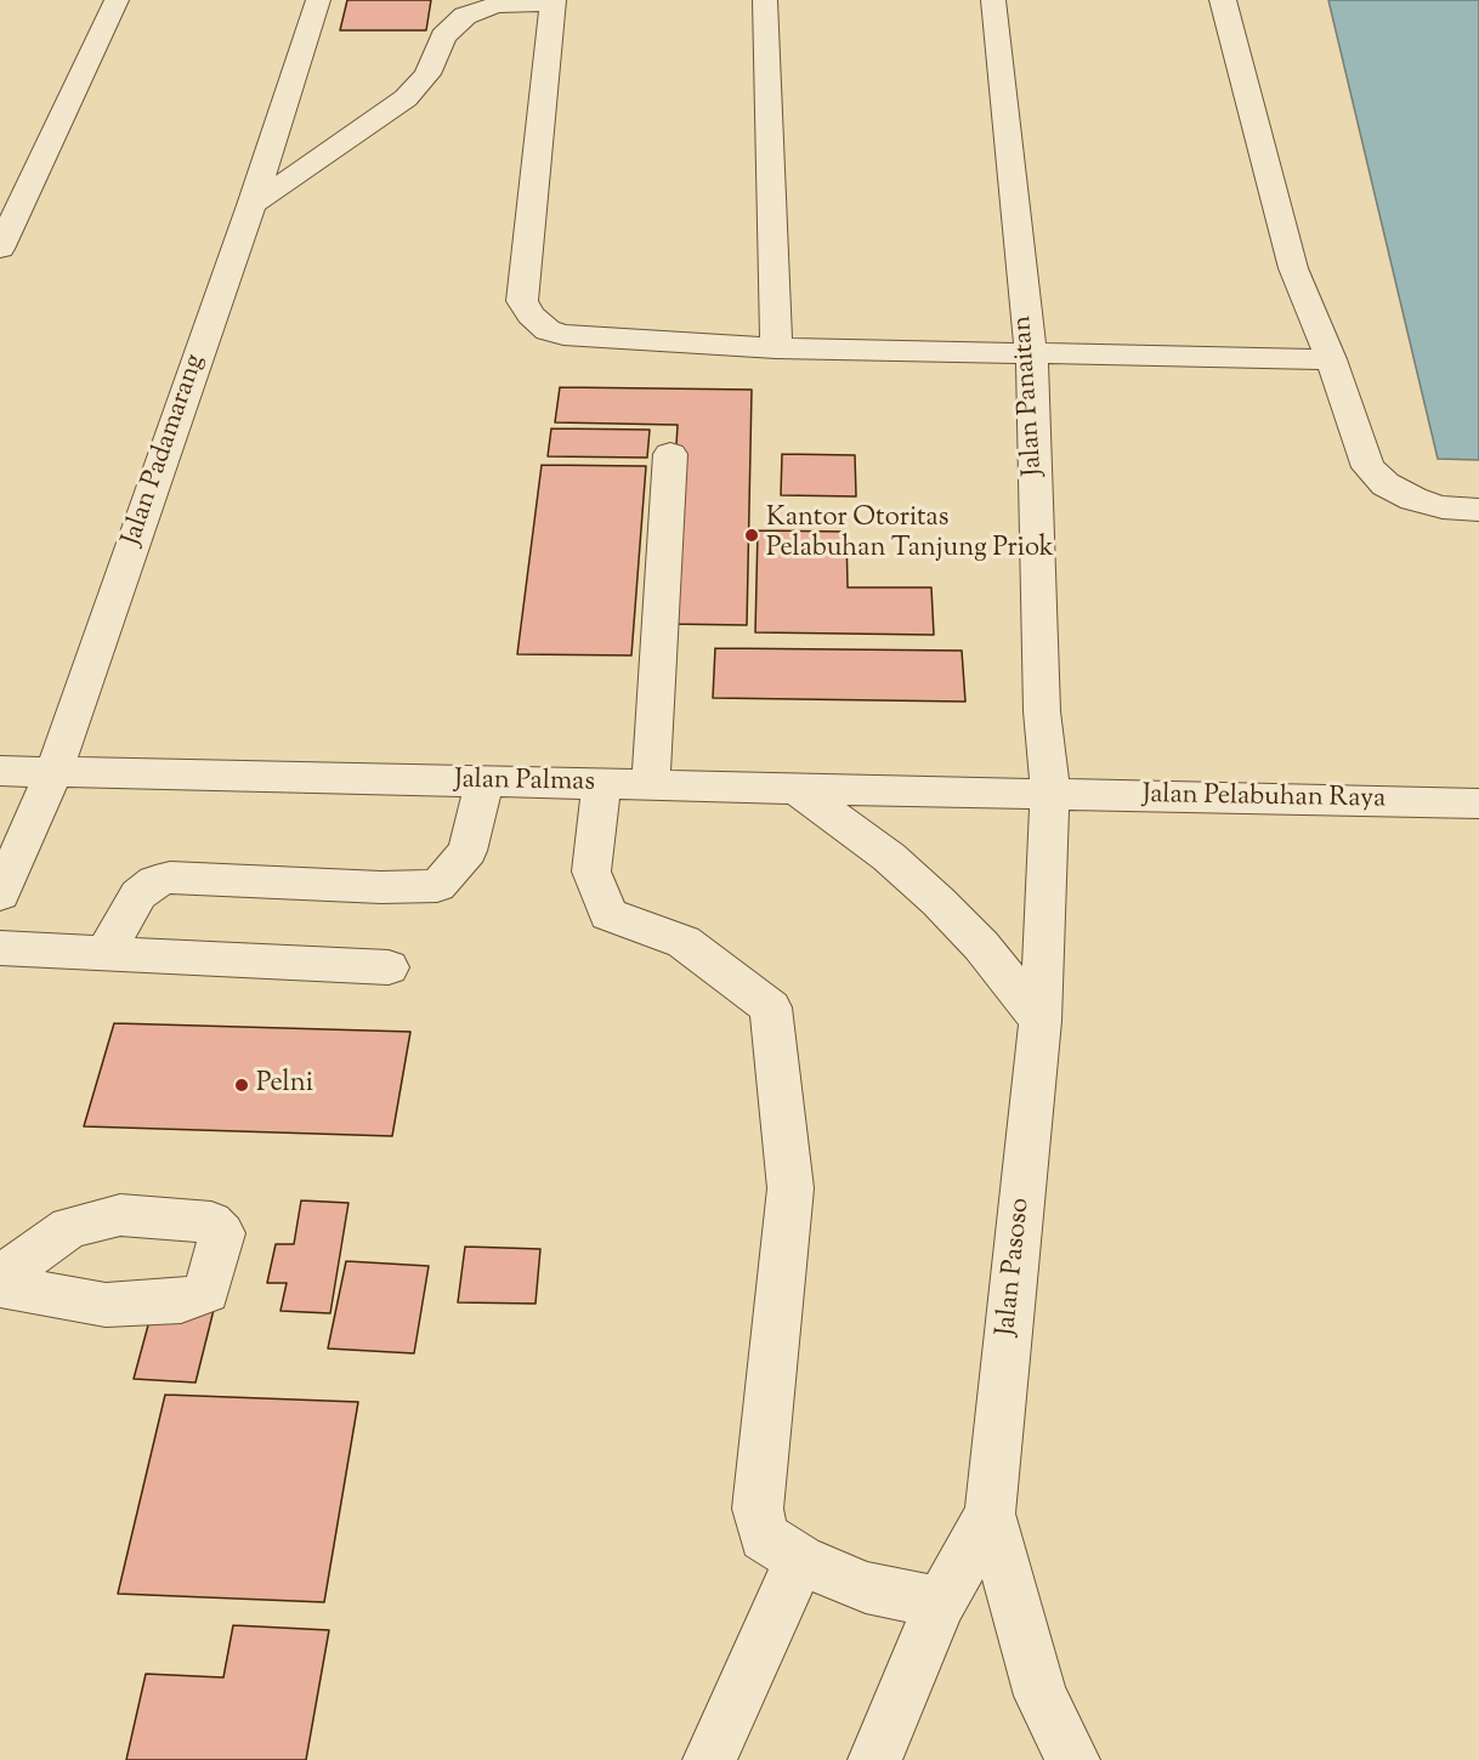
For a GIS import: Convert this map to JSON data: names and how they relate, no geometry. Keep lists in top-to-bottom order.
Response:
{
  "streets": {
    "street": [
      "Jalan Panaitan",
      "Jalan Padamarang",
      "Jalan Palmas",
      "Jalan Pelabuhan Raya",
      "Jalan Pasoso"
    ]
  },
  "crossings": [
    ["Jalan Panaitan", "Jalan Palmas"],
    ["Jalan Panaitan", "Jalan Pelabuhan Raya"],
    ["Jalan Panaitan", "Jalan Pasoso"],
    ["Jalan Padamarang", "Jalan Palmas"],
    ["Jalan Palmas", "Jalan Pelabuhan Raya"],
    ["Jalan Palmas", "Jalan Pasoso"],
    ["Jalan Pelabuhan Raya", "Jalan Pasoso"]
  ],
  "places": ["Kantor Otoritas Pelabuhan Tanjung Priok", "Pelni"]
}
